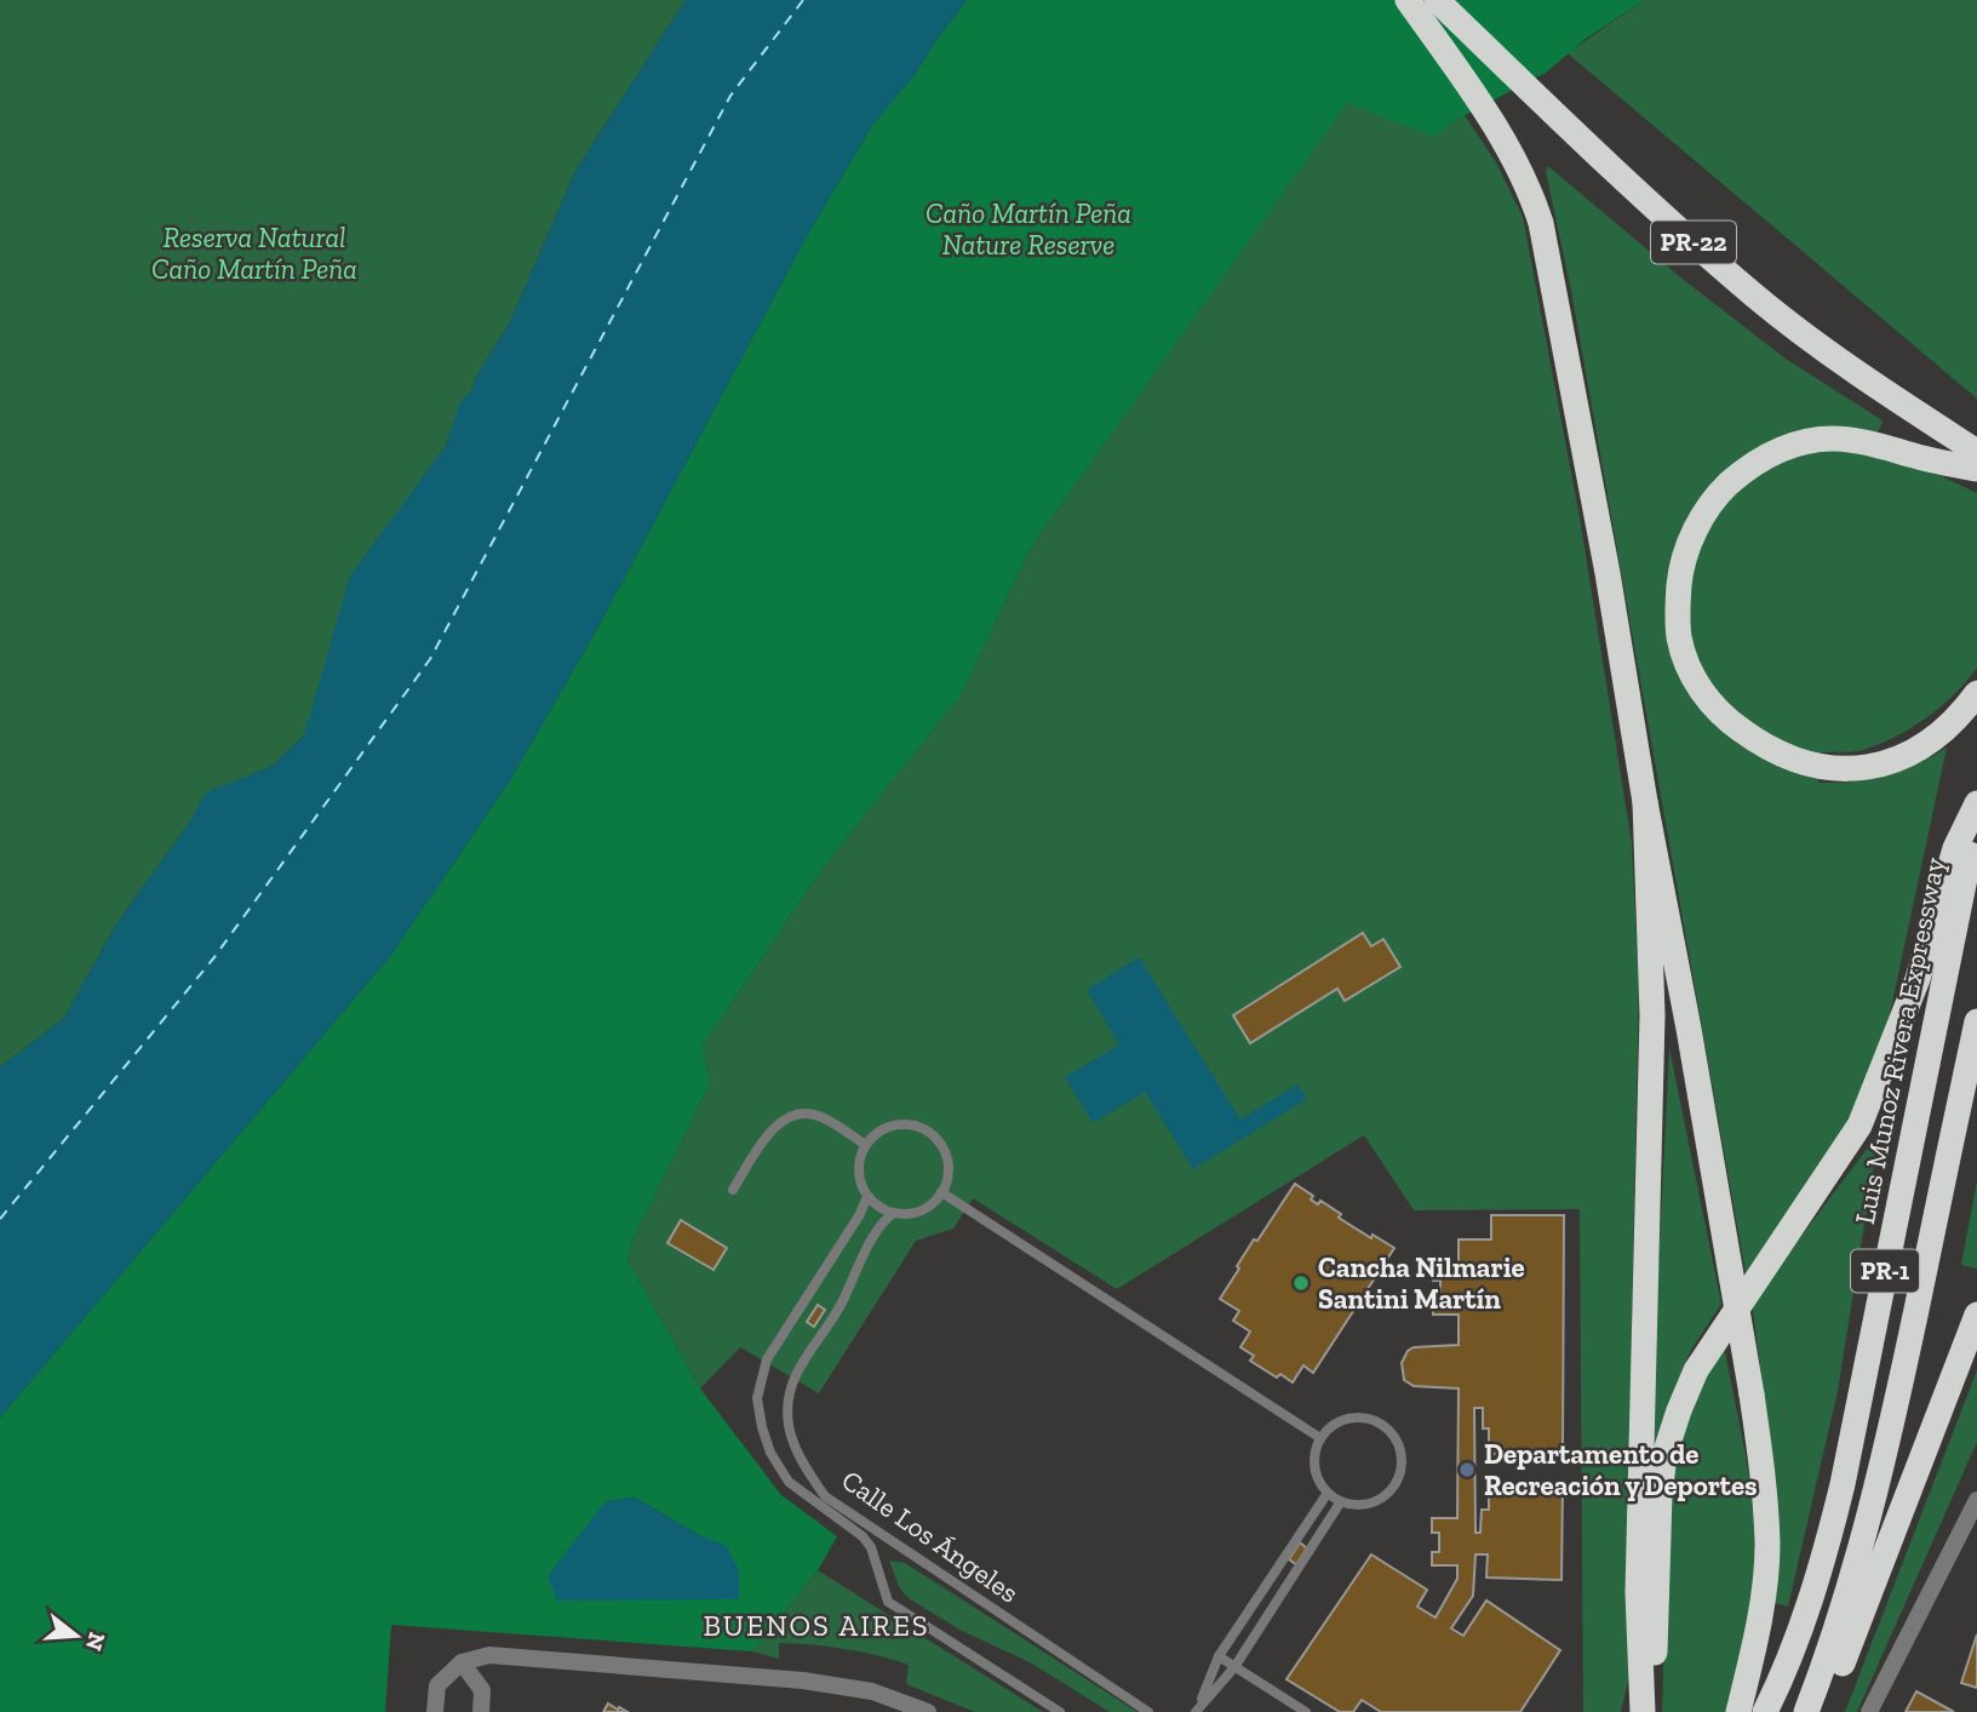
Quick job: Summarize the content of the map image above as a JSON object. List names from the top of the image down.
{
  "streets": {
    "highway": ["PR-22", "Luis Munoz Rivera Expressway", "PR-1"],
    "lane": ["Calle Los Ángeles"]
  },
  "districts": ["BUENOS AIRES"],
  "parks": ["Caño Martín Peña Nature Reserve", "Reserva Natural Caño Martín Peña"],
  "places": ["Cancha Nilmarie Santini Martín", "Departamento de Recreación y Deportes"],
  "north": "right"
}
